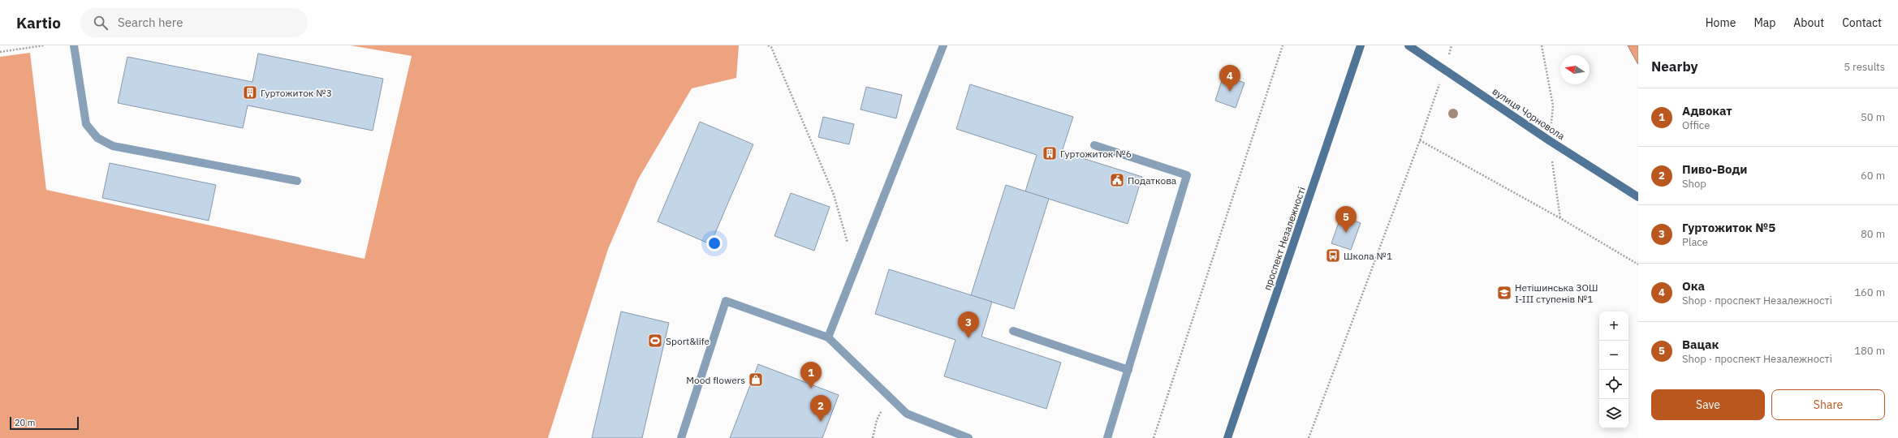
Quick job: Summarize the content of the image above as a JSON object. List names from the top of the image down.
{
  "streets": {
    "main road": ["вулиця Чорновола", "проспект Незалежності"]
  },
  "places": {
    "building": ["Гуртожиток №3", "Гуртожиток №6"],
    "public building": ["Податкова"],
    "bus stop": ["Школа №1"],
    "school or university": ["Нетішинська ЗОШ І-ІІІ ступенів №1"],
    "sports": ["Sport&life"],
    "shop": ["Mood flowers"]
  },
  "scale_bar": "20 m",
  "north": "left",
  "page": {
    "header": "Kartio",
    "search": "Search here",
    "nav": [
      "Home",
      "Map",
      "About",
      "Contact"
    ],
    "heading": ["Nearby", "5 results"],
    "pins": [
      "4",
      "5",
      "3",
      "1",
      "2"
    ],
    "list": [
      {
        "mark": "1",
        "name": "Адвокат",
        "note": "Office",
        "value": "50 m"
      },
      {
        "mark": "2",
        "name": "Пиво-Води",
        "note": "Shop",
        "value": "60 m"
      },
      {
        "mark": "3",
        "name": "Гуртожиток №5",
        "note": "Place",
        "value": "80 m"
      },
      {
        "mark": "4",
        "name": "Ока",
        "note": "Shop · проспект Незалежності",
        "value": "160 m"
      },
      {
        "mark": "5",
        "name": "Вацак",
        "note": "Shop · проспект Незалежності",
        "value": "180 m"
      }
    ],
    "map_buttons": ["+", "−"],
    "buttons": ["Save", "Share"],
    "scale": "20 m"
  }
}
